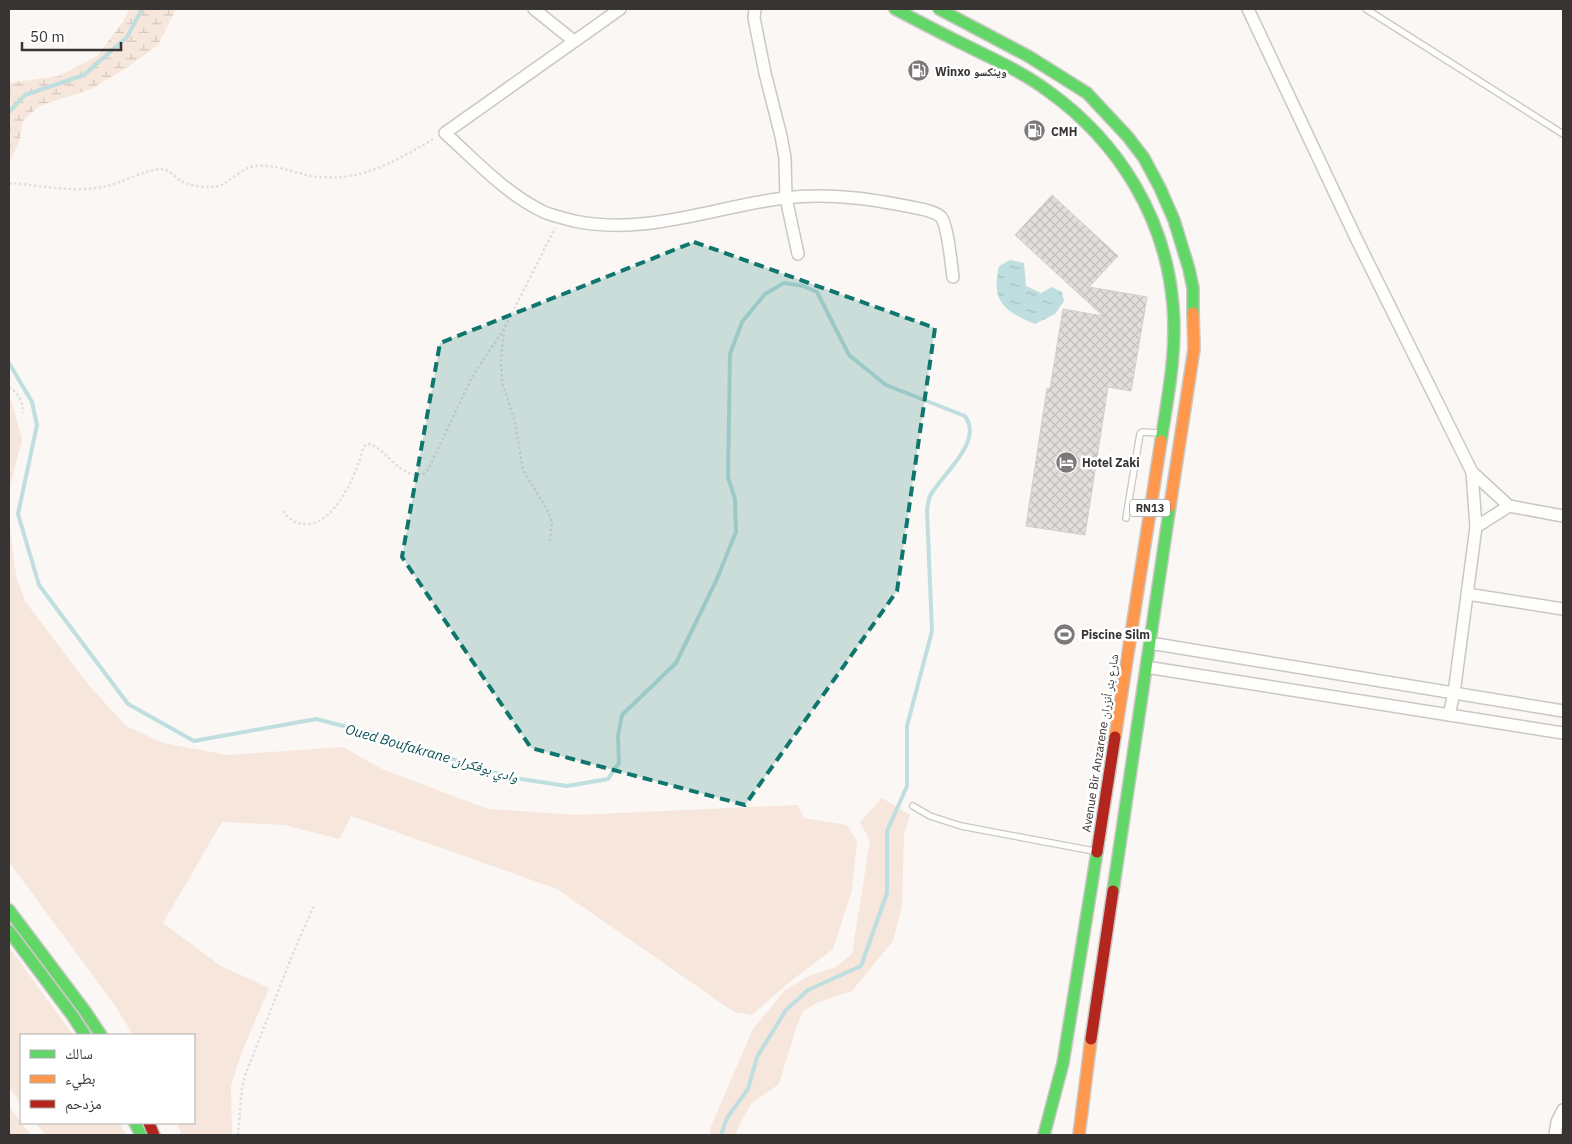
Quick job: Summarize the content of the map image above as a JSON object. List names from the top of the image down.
{
  "streets": {
    "main road": ["RN13", "Avenue Bir Anzarene شارع بئر أنزران"]
  },
  "water": ["Oued Boufakrane وادي بوفكران"],
  "places": {
    "fuel station": ["Winxo وينكسو", "CMH"],
    "hotel": ["Hotel Zaki"],
    "sports": ["Piscine Silm"]
  },
  "legend": ["سالك", "بطيء", "مزدحم"],
  "scale_bar": "50 m"
}
